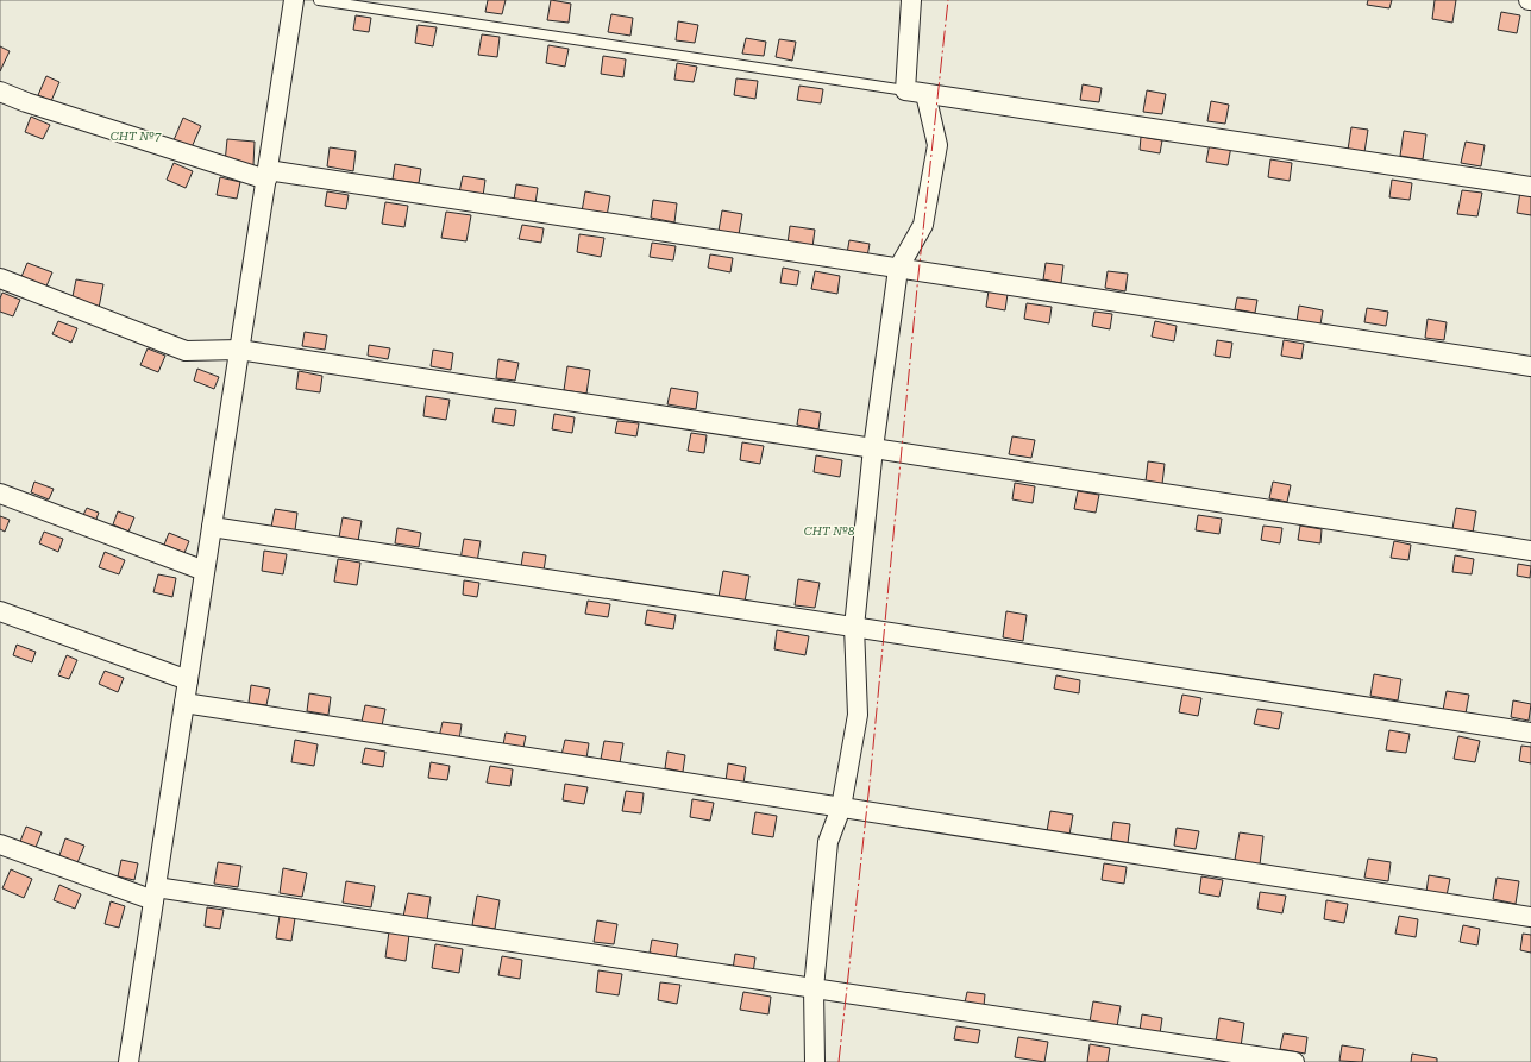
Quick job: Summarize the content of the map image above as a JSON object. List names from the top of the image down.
{
  "parks": ["СНТ №7", "СНТ №8"]
}
